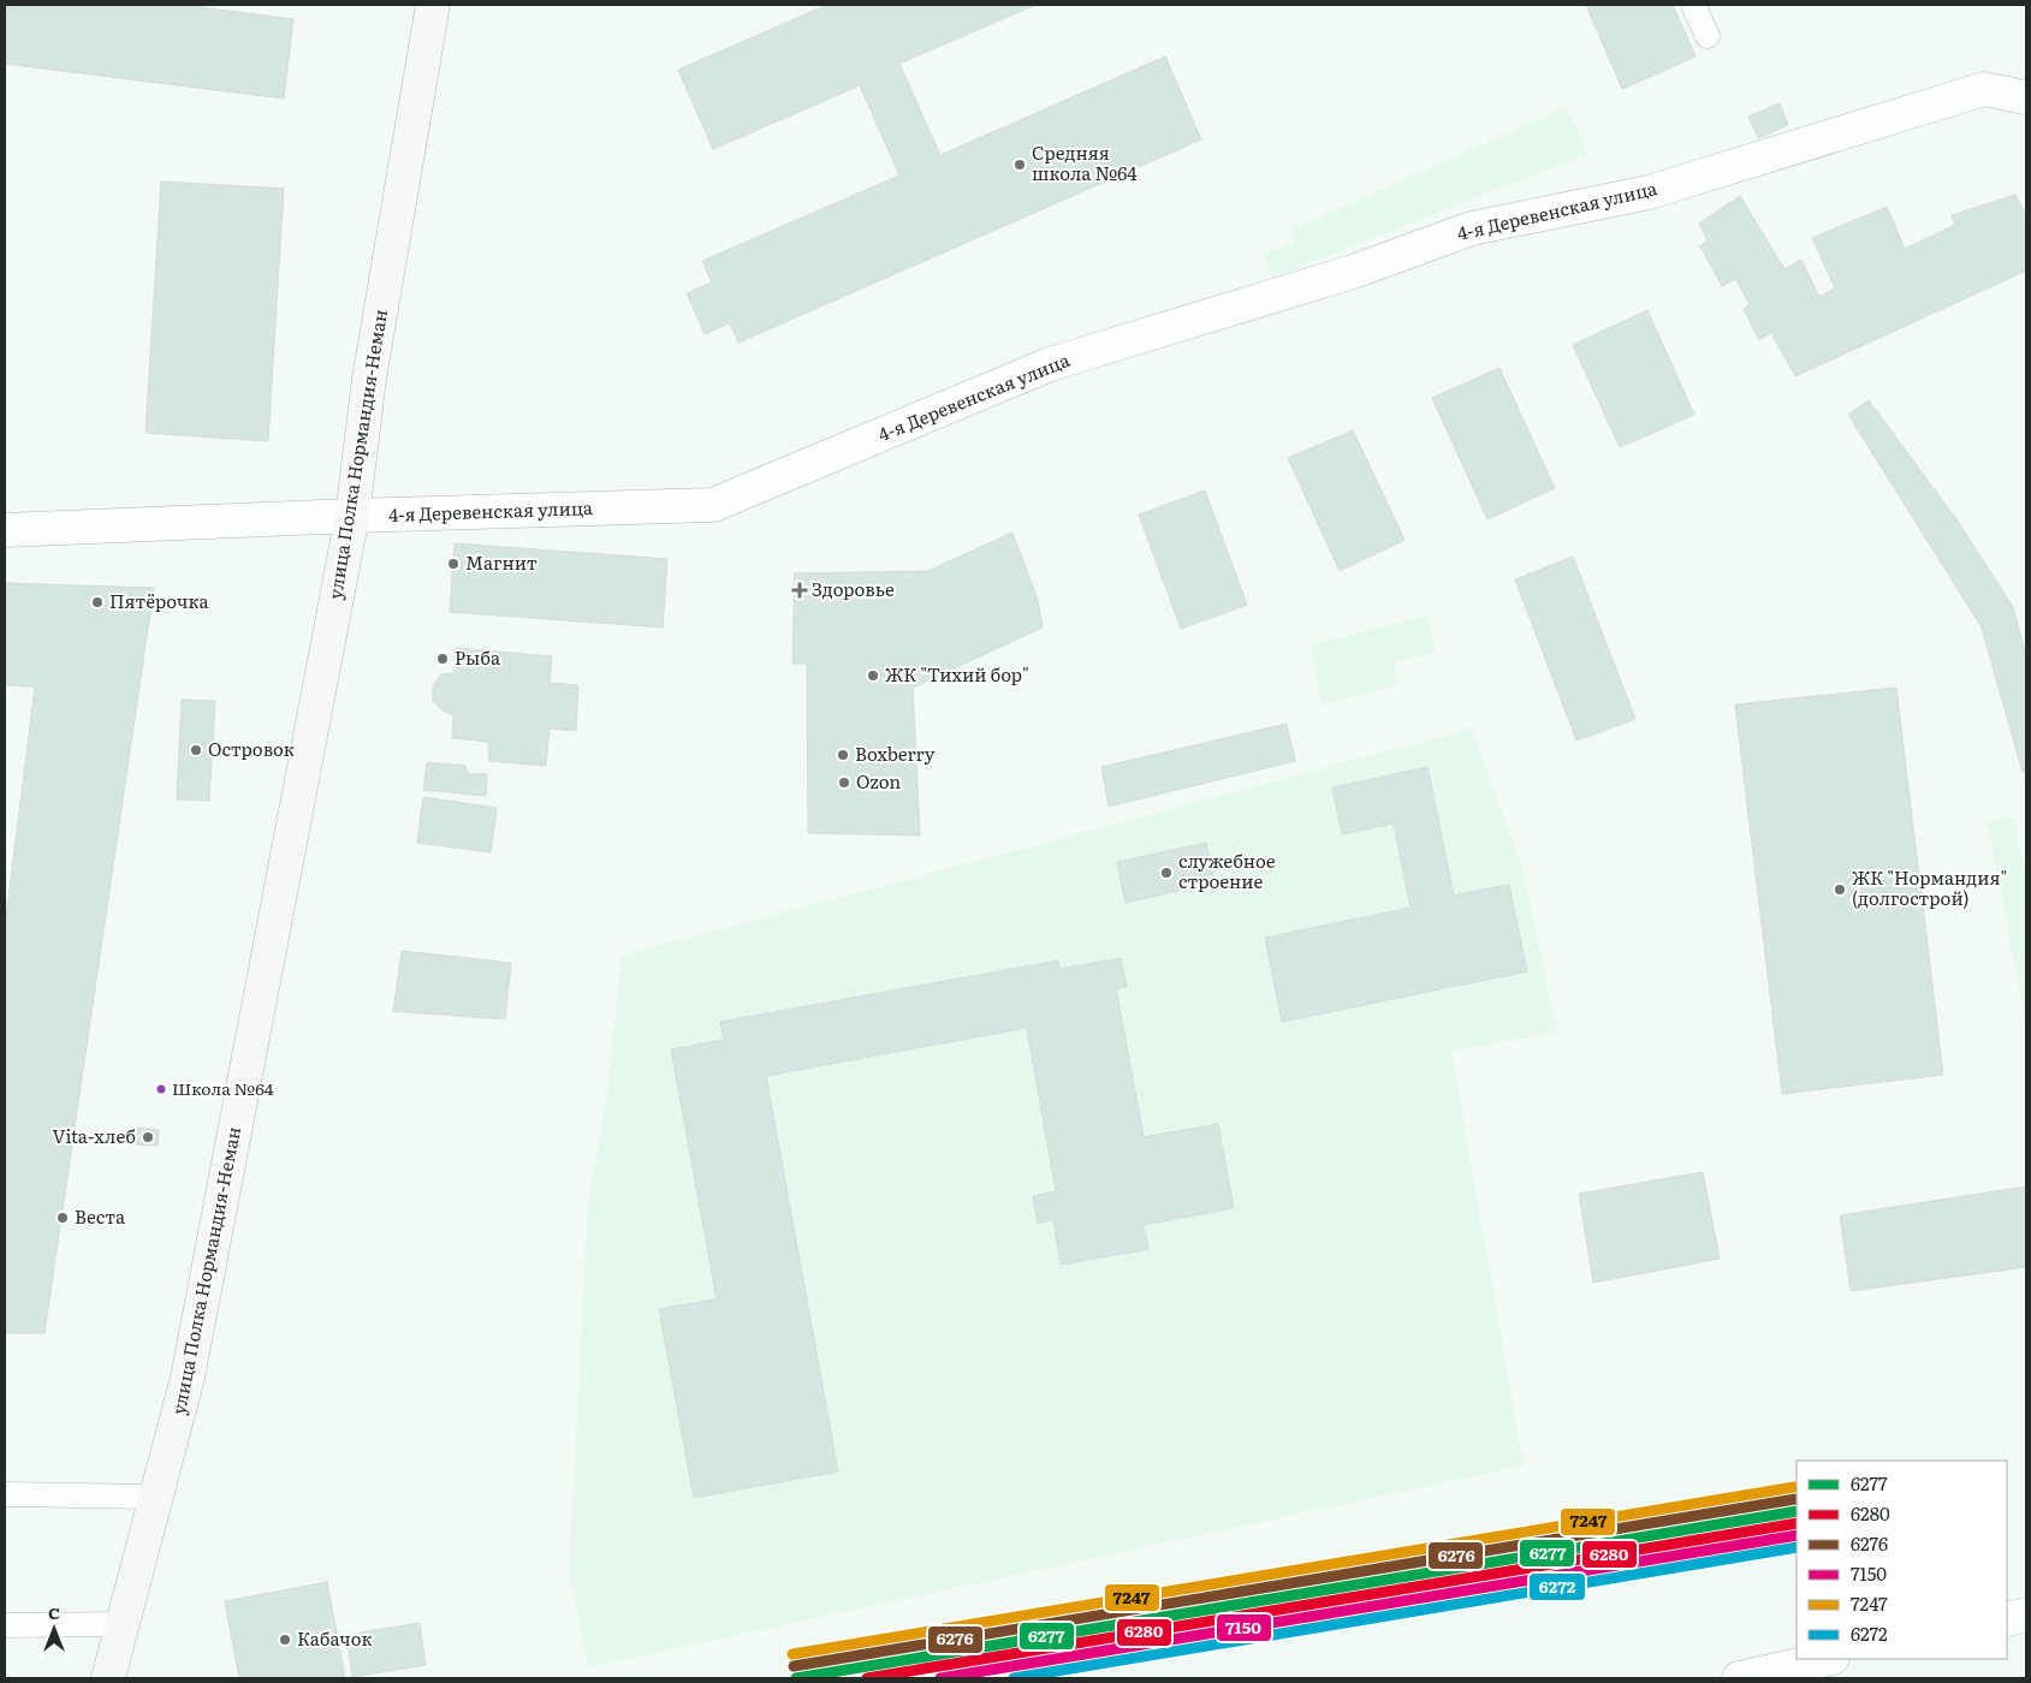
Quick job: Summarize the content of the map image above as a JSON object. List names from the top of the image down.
{
  "streets": {
    "street": ["4-я Деревенская улица", "улица Полка Нормандия-Неман"]
  },
  "crossings": [
    ["4-я Деревенская улица", "улица Полка Нормандия-Неман"]
  ],
  "places": {
    "other": [
      "Средняя школа №64",
      "Магнит",
      "Пятёрочка",
      "Рыба",
      "ЖК \"Тихий бор\"",
      "Островок",
      "Boxberry",
      "Ozon",
      "служебное строение",
      "ЖК \"Нормандия\" (долгострой)",
      "Школа №64",
      "Vita-хлеб",
      "Веста",
      "Кабачок"
    ],
    "health": ["Здоровье"]
  },
  "lines": [
    "transit line 7247",
    "transit line 6276",
    "transit line 6277",
    "transit line 6280",
    "transit line 7150",
    "transit line 6272"
  ],
  "legend": [
    "6277",
    "6280",
    "6276",
    "7150",
    "7247",
    "6272"
  ],
  "north": "top"
}
